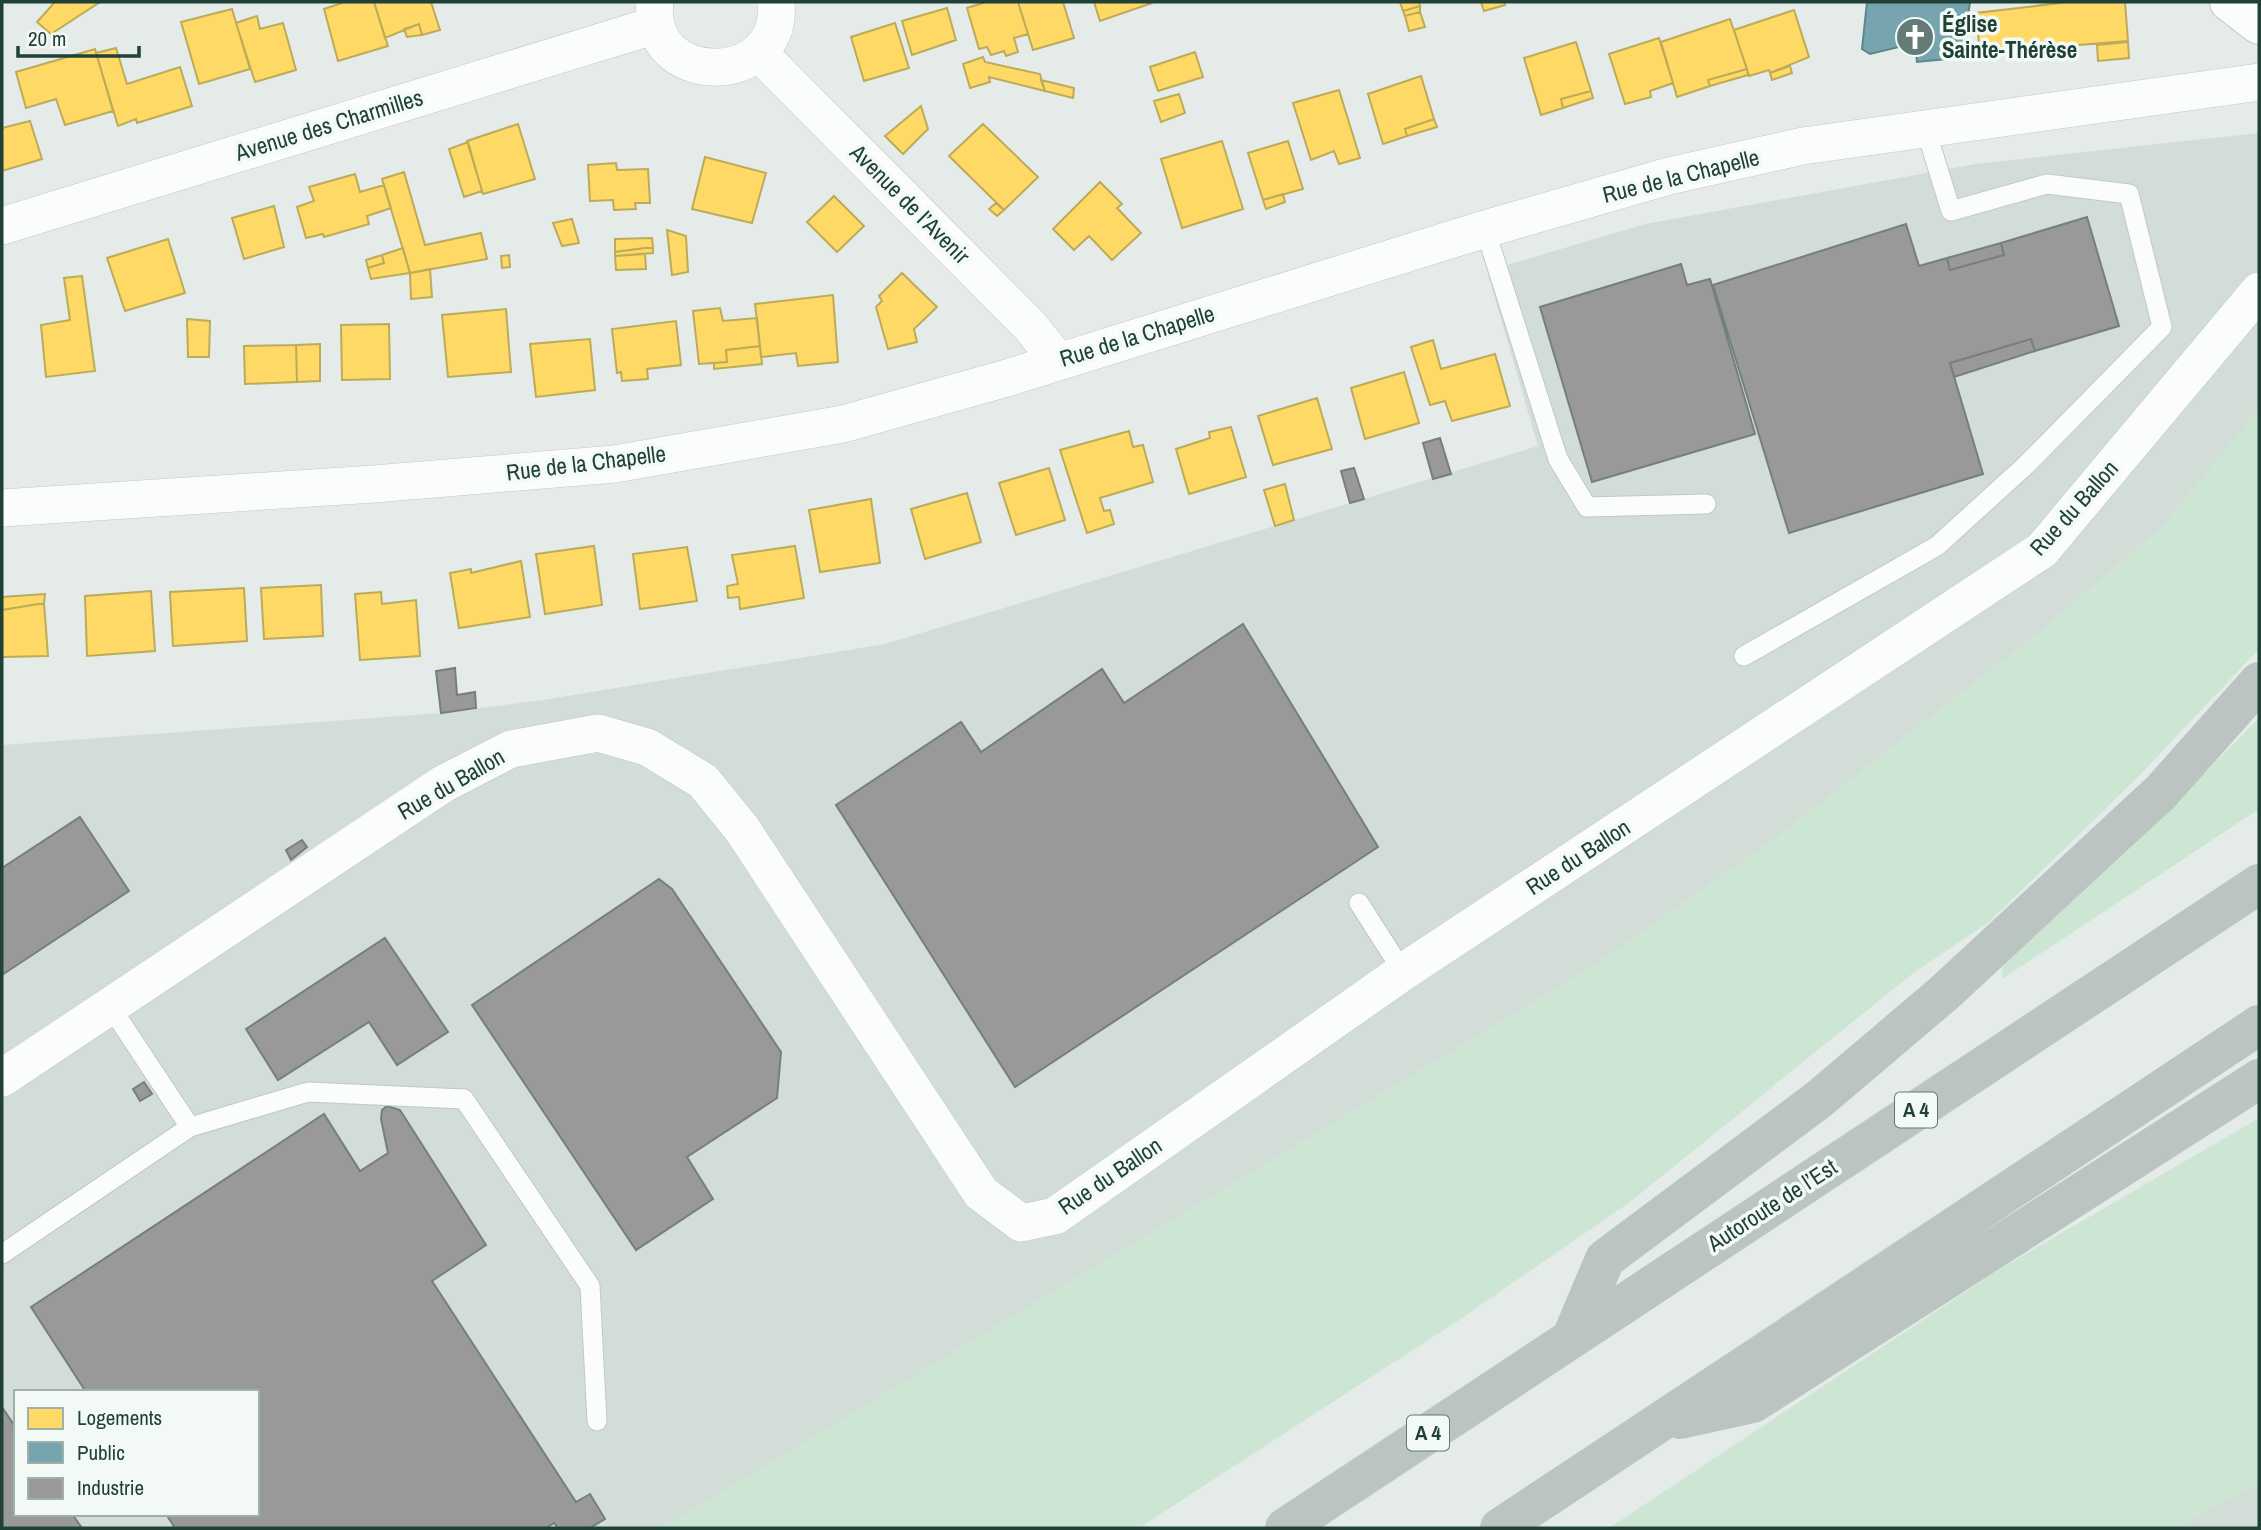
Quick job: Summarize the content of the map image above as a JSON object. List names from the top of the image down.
{
  "streets": {
    "highway": ["A 4", "Autoroute de l’Est"],
    "street": [
      "Avenue des Charmilles",
      "Rue de la Chapelle",
      "Avenue de l’Avenir",
      "Rue du Ballon"
    ]
  },
  "crossings": [
    ["Rue de la Chapelle", "Avenue de l’Avenir"]
  ],
  "places": {
    "church": ["Église Sainte-Thérèse"]
  },
  "legend": ["Logements", "Public", "Industrie"],
  "scale_bar": "20 m"
}
